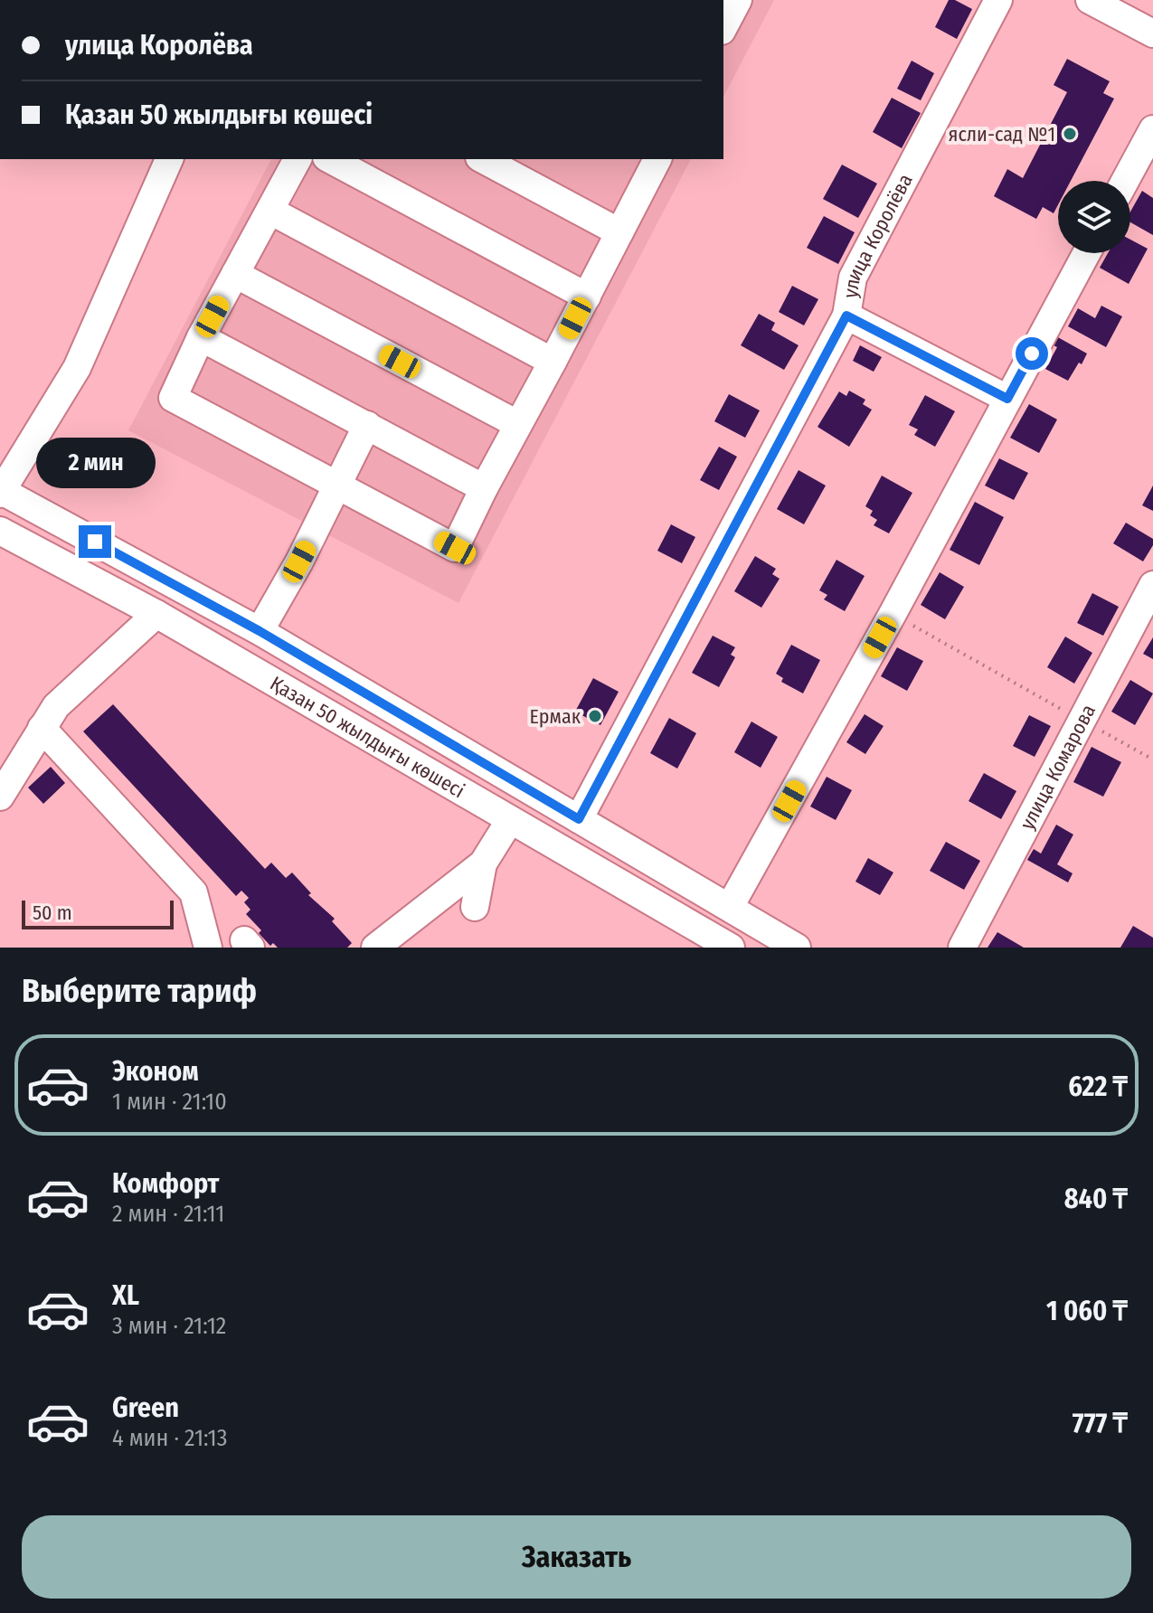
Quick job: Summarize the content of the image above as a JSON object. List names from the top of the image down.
{
  "streets": {
    "street": ["улица Королёва", "Қазан 50 жылдығы көшесі", "улица Комарова"]
  },
  "crossings": [
    ["улица Королёва", "Қазан 50 жылдығы көшесі"]
  ],
  "places": ["ясли-сад №1", "Ермак"],
  "scale_bar": "50 m",
  "page": {
    "banner": ["улица Королёва", "Қазан 50 жылдығы көшесі"],
    "bubble": "2 мин",
    "scale": "50 m",
    "heading": "Выберите тариф",
    "list": [
      {
        "name": "Эконом",
        "note": "1 мин · 21:10",
        "value": "622 ₸"
      },
      {
        "name": "Комфорт",
        "note": "2 мин · 21:11",
        "value": "840 ₸"
      },
      {
        "name": "XL",
        "note": "3 мин · 21:12",
        "value": "1 060 ₸"
      },
      {
        "name": "Green",
        "note": "4 мин · 21:13",
        "value": "777 ₸"
      }
    ],
    "buttons": "Заказать"
  }
}
